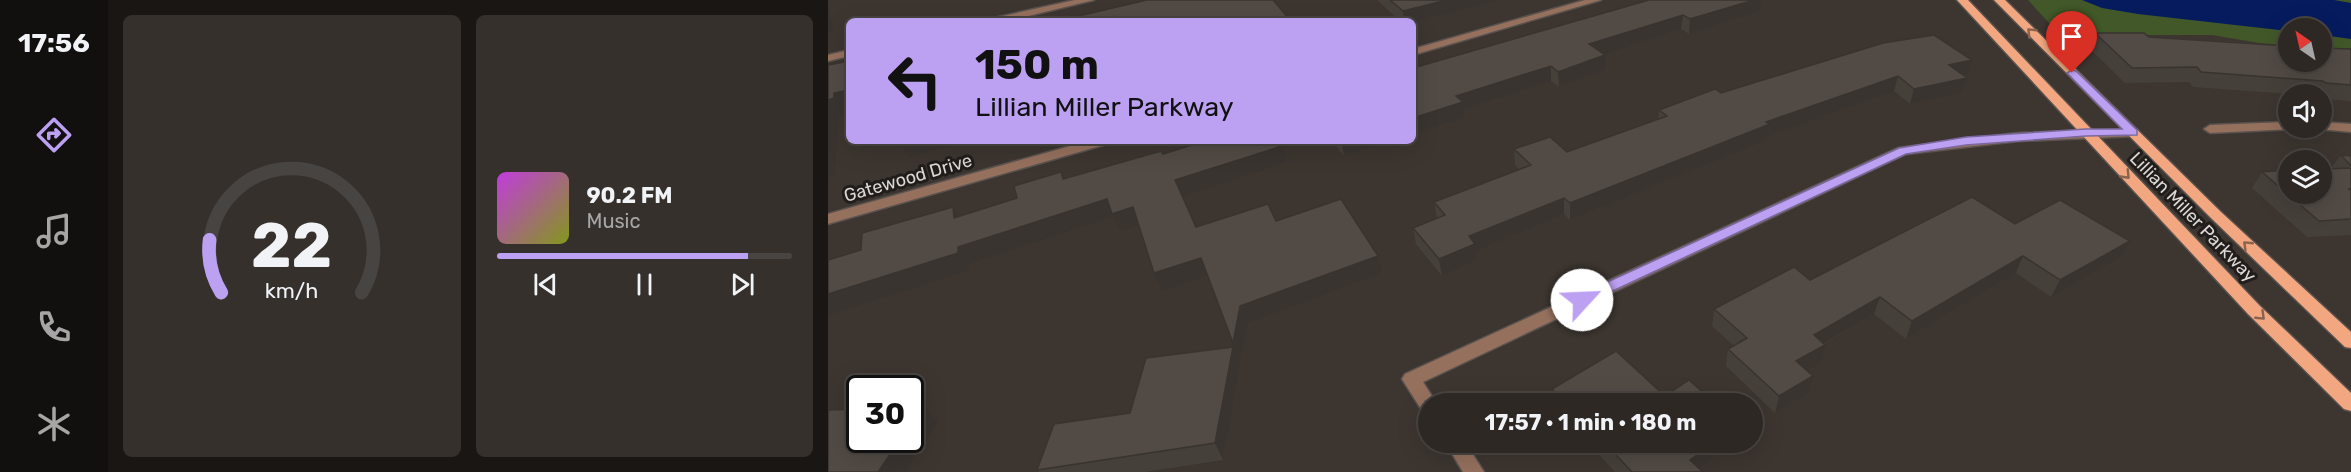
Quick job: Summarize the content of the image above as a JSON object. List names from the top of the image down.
{
  "streets": {
    "main road": ["Lillian Miller Parkway"],
    "street": ["Gatewood Drive"]
  },
  "north": "top left",
  "page": {
    "tabs": "17:56",
    "turn": ["150 m", "Lillian Miller Parkway"],
    "song": ["90.2 FM", "Music"],
    "limit": "30",
    "trip": "17:57 · 1 min · 180 m",
    "gauge": ["22", "km/h"]
  }
}
